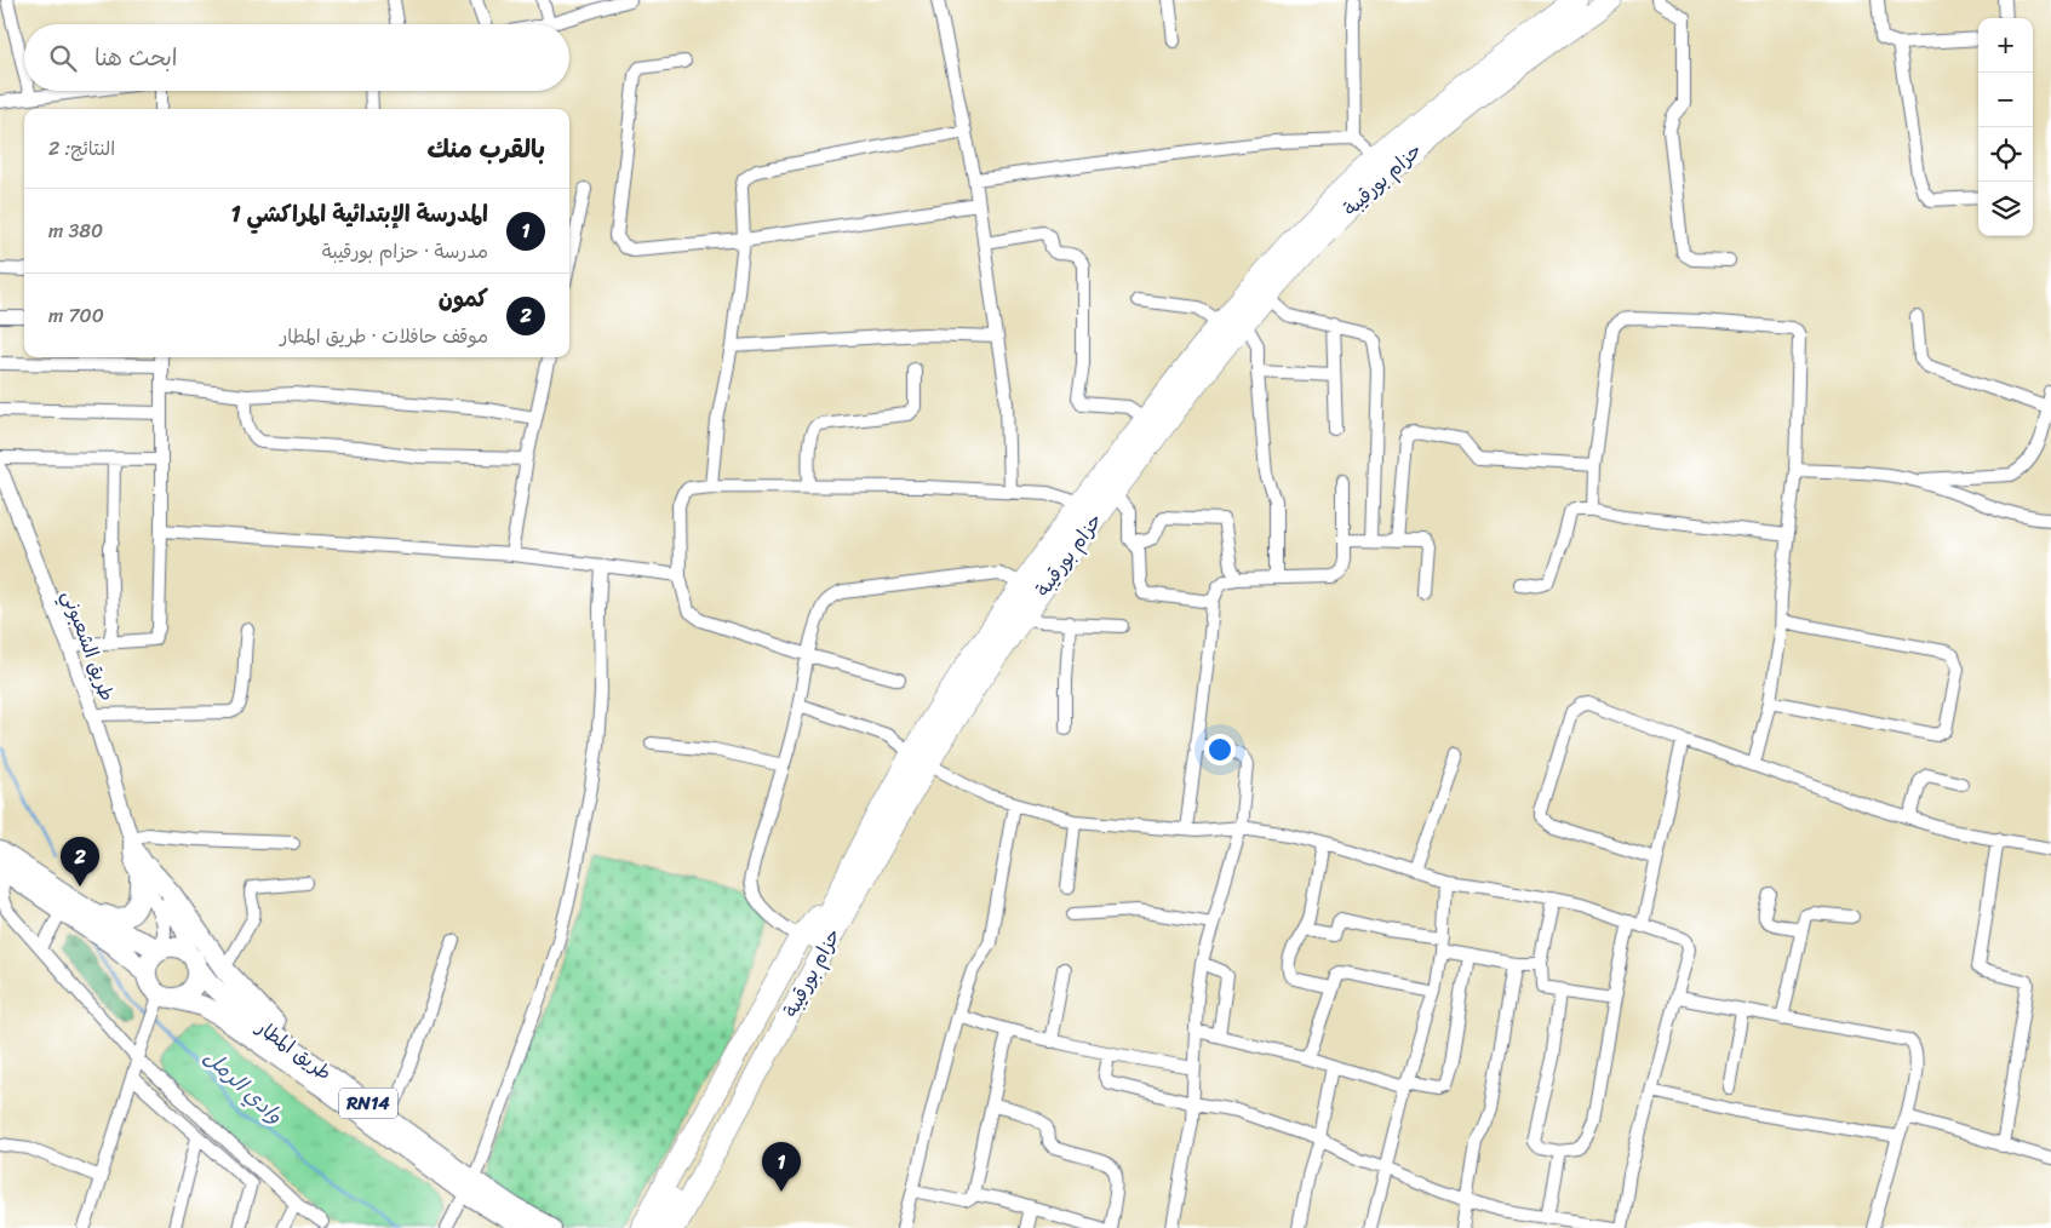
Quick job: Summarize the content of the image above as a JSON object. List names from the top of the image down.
{
  "streets": {
    "highway": ["حزام بورقيبة"],
    "main road": ["طريق المطار", "RN14"],
    "street": ["طريق الشعبوني"]
  },
  "crossings": [
    ["طريق الشعبوني", "طريق المطار"],
    ["طريق الشعبوني", "RN14"],
    ["طريق المطار", "RN14"]
  ],
  "water": ["وادي الرمل"],
  "page": {
    "map_buttons": ["+", "−"],
    "search": "ابحث هنا",
    "heading": ["بالقرب منك", "النتائج: 2"],
    "list": [
      {
        "mark": "1",
        "name": "المدرسة الإبتدائية المراكشي 1",
        "note": "مدرسة · حزام بورقيبة",
        "value": "380 m"
      },
      {
        "mark": "2",
        "name": "كمون",
        "note": "موقف حافلات · طريق المطار",
        "value": "700 m"
      }
    ],
    "pins": ["2", "1"]
  }
}
